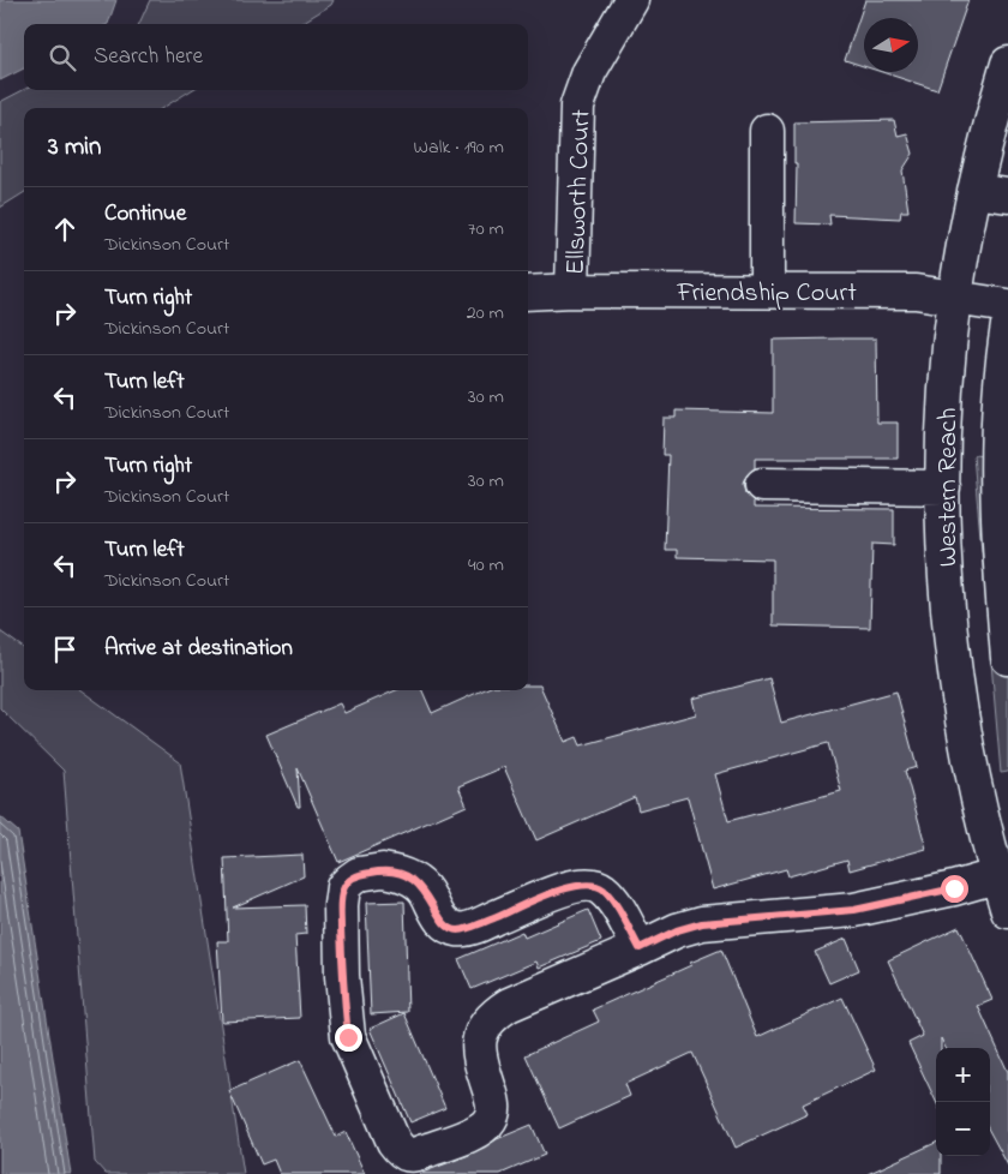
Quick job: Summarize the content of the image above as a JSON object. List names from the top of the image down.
{
  "streets": {
    "street": ["Ellsworth Court", "Friendship Court", "Western Reach"]
  },
  "crossings": [
    ["Ellsworth Court", "Friendship Court"],
    ["Friendship Court", "Western Reach"]
  ],
  "north": "right",
  "page": {
    "search": "Search here",
    "heading": ["3 min", "Walk · 190 m"],
    "list": [
      ["Continue", "Dickinson Court", "70 m"],
      ["Turn right", "Dickinson Court", "20 m"],
      ["Turn left", "Dickinson Court", "30 m"],
      ["Turn right", "Dickinson Court", "30 m"],
      ["Turn left", "Dickinson Court", "40 m"],
      "Arrive at destination"
    ],
    "map_buttons": ["+", "−"]
  }
}
